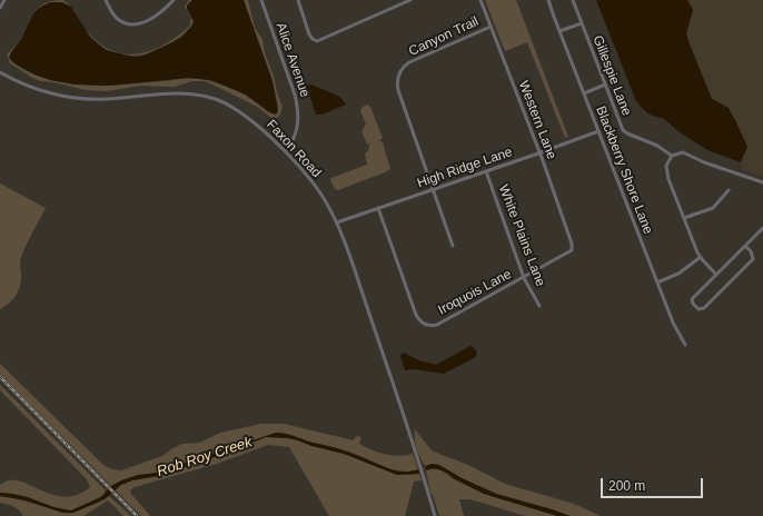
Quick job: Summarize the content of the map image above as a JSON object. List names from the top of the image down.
{
  "streets": {
    "street": [
      "Canyon Trail",
      "Alice Avenue",
      "Gillespie Lane",
      "Western Lane",
      "Faxon Road",
      "High Ridge Lane",
      "Blackberry Shore Lane",
      "White Plains Lane",
      "Iroquois Lane"
    ]
  },
  "crossings": [
    ["Canyon Trail", "Western Lane"],
    ["Canyon Trail", "High Ridge Lane"],
    ["Alice Avenue", "Faxon Road"],
    ["Western Lane", "High Ridge Lane"],
    ["Western Lane", "Iroquois Lane"],
    ["Faxon Road", "High Ridge Lane"],
    ["High Ridge Lane", "Blackberry Shore Lane"],
    ["High Ridge Lane", "White Plains Lane"],
    ["High Ridge Lane", "Iroquois Lane"],
    ["White Plains Lane", "Iroquois Lane"]
  ],
  "water": ["Rob Roy Creek"],
  "scale_bar": "200 m"
}
